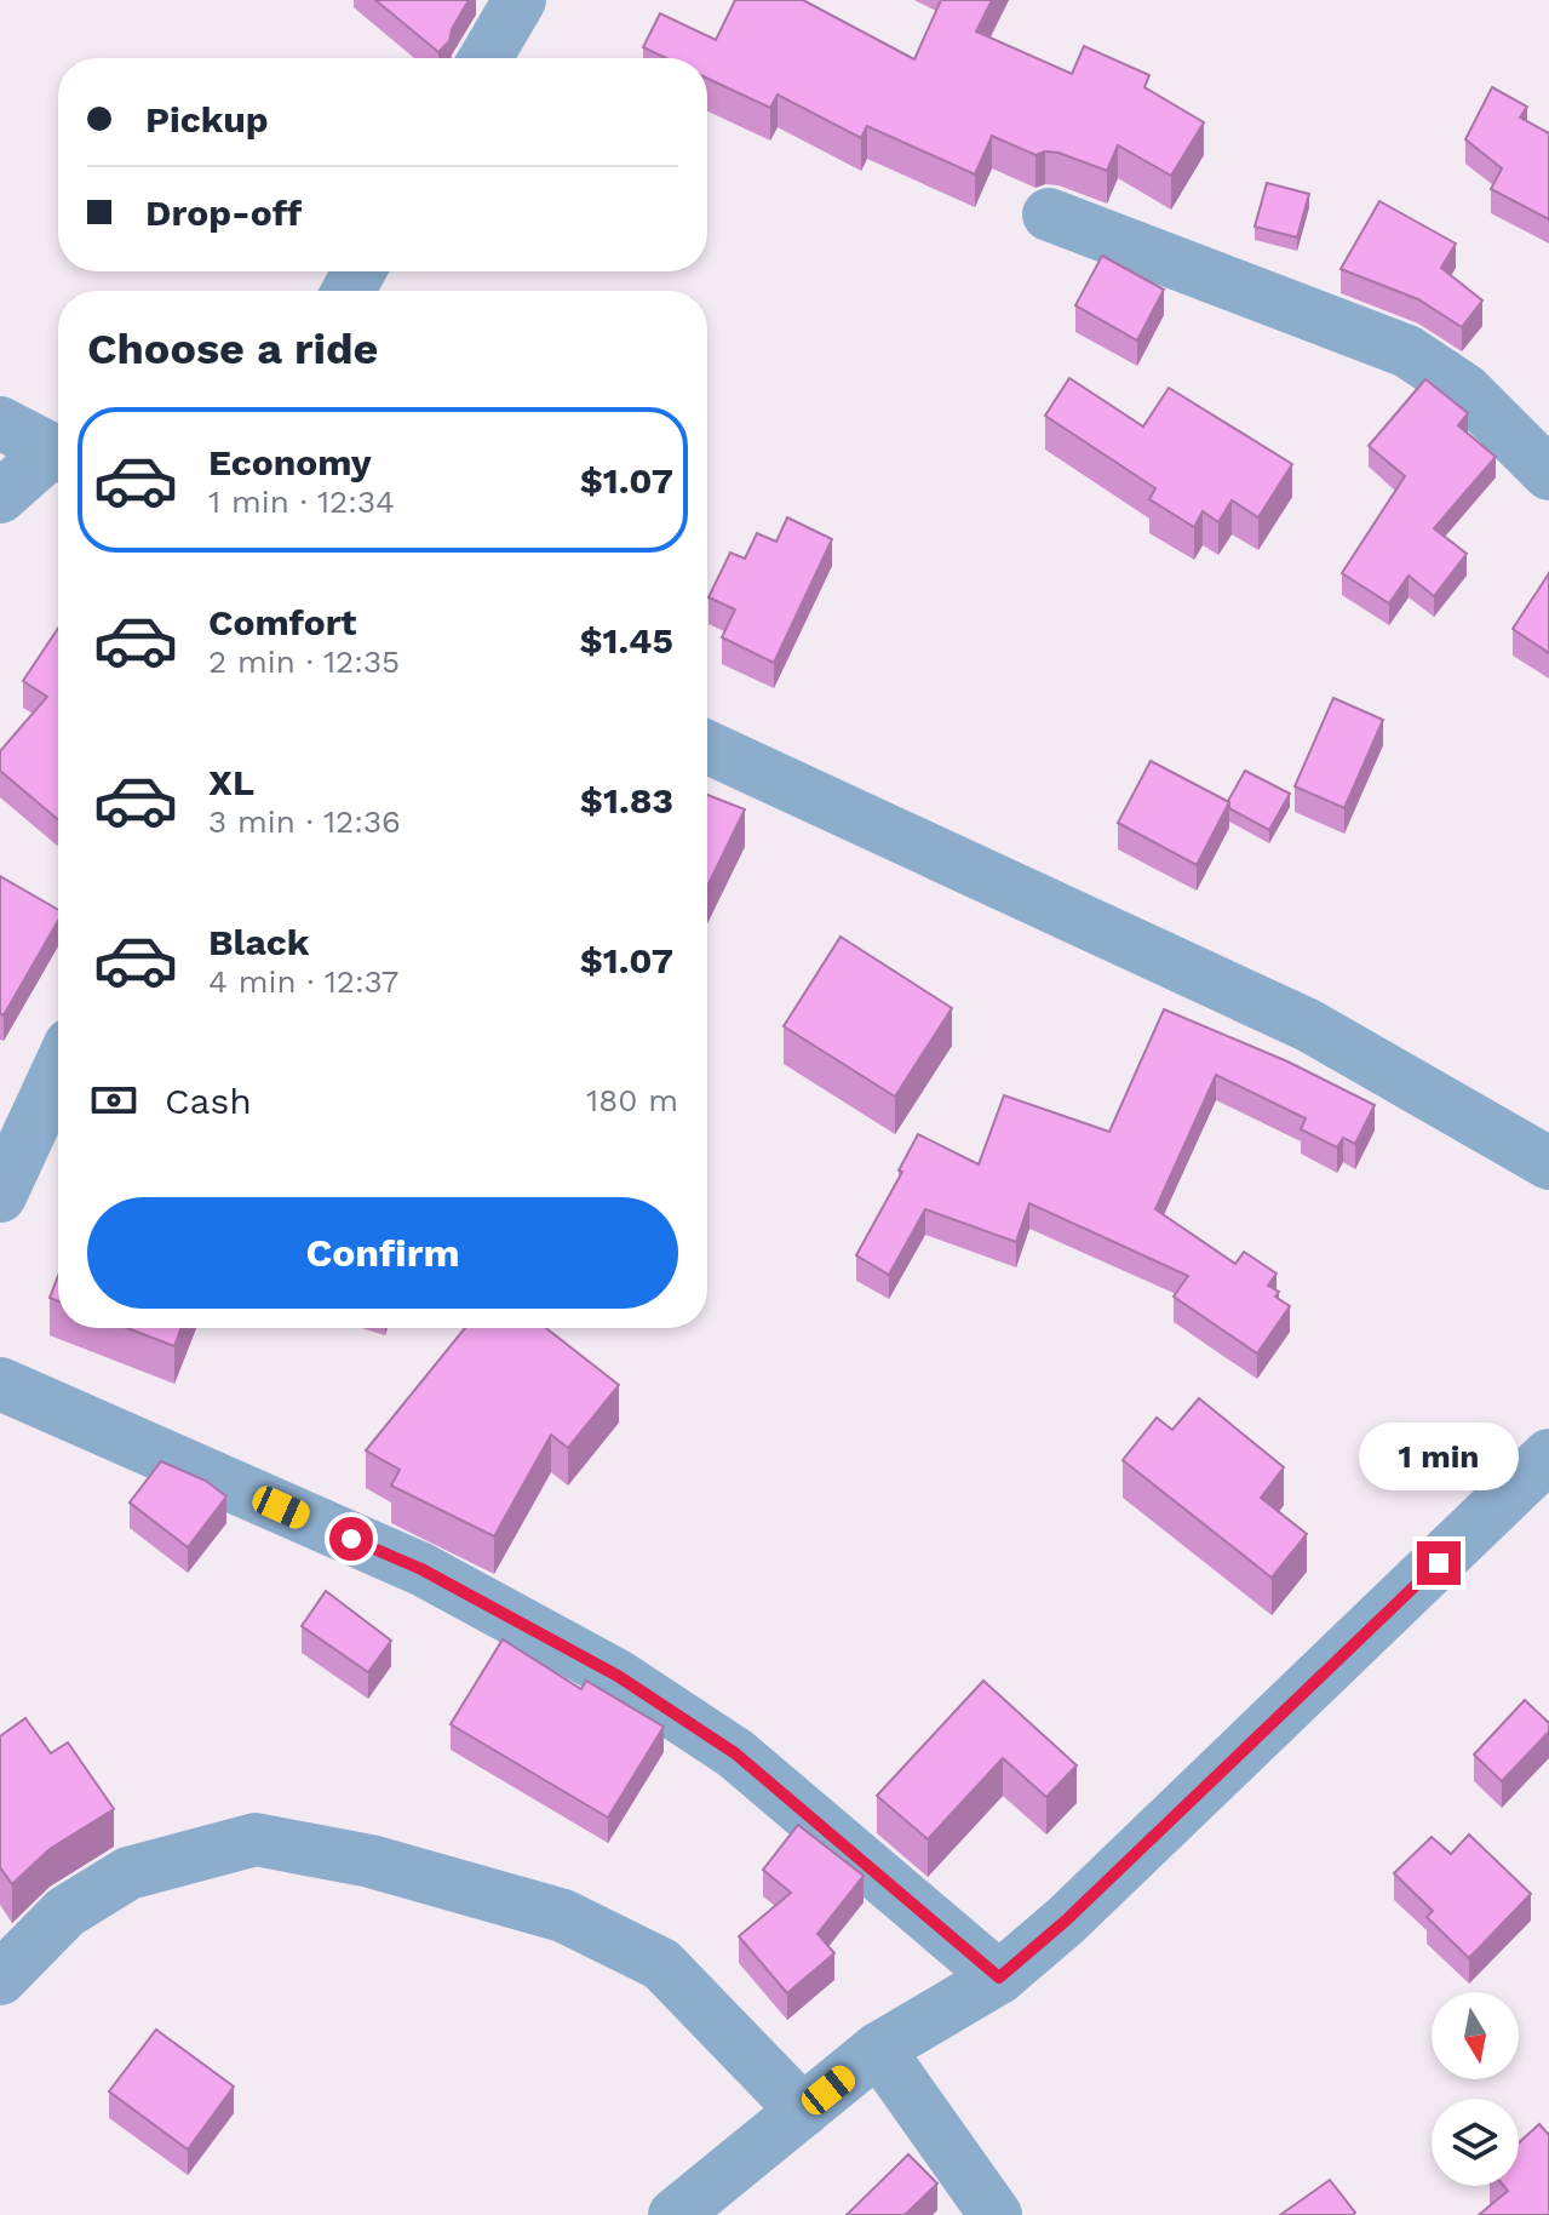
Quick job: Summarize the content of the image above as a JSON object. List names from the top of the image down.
{
  "north": "bottom",
  "page": {
    "banner": ["Pickup", "Drop-off"],
    "heading": "Choose a ride",
    "list": [
      {
        "name": "Economy",
        "note": "1 min · 12:34",
        "value": "$1.07"
      },
      {
        "name": "Comfort",
        "note": "2 min · 12:35",
        "value": "$1.45"
      },
      {
        "name": "XL",
        "note": "3 min · 12:36",
        "value": "$1.83"
      },
      {
        "name": "Black",
        "note": "4 min · 12:37",
        "value": "$1.07"
      }
    ],
    "pay": ["Cash", "180 m"],
    "buttons": "Confirm",
    "bubble": "1 min"
  }
}
